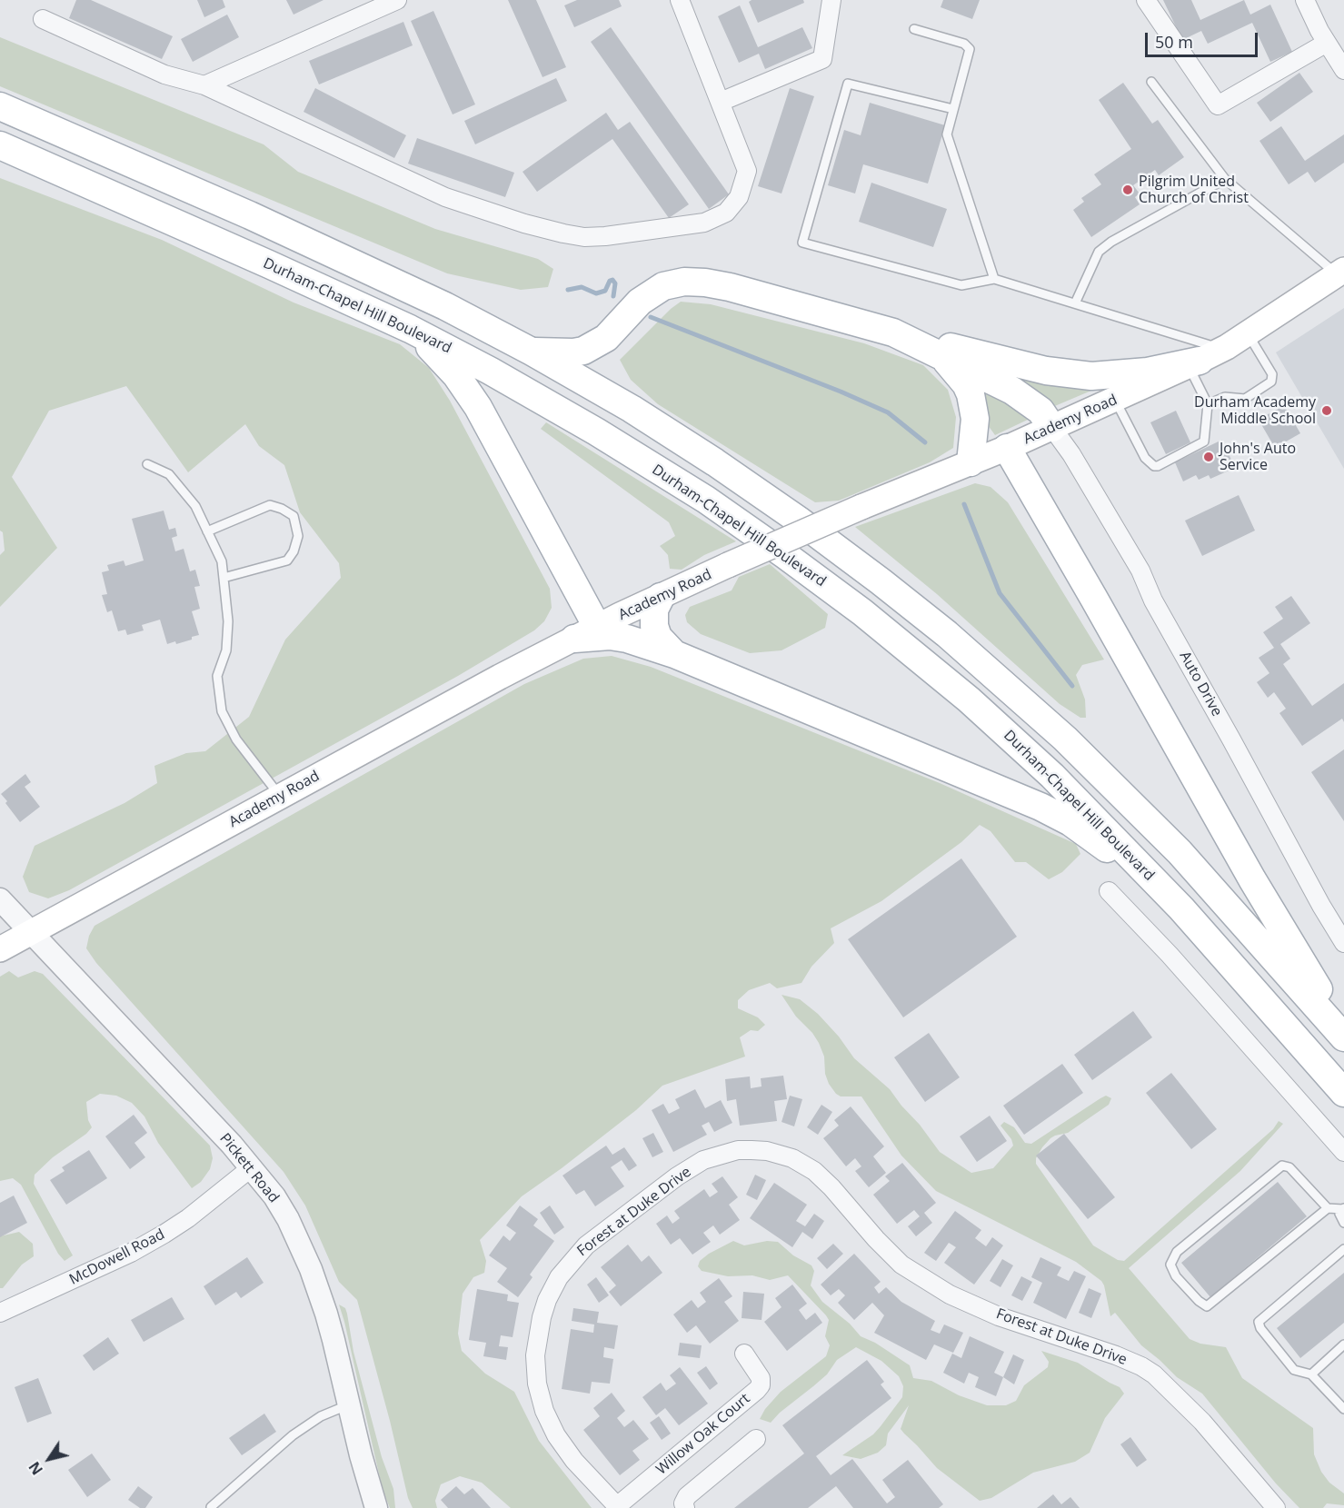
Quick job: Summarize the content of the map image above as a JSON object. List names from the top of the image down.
{
  "streets": {
    "main road": ["Durham-Chapel Hill Boulevard", "Academy Road"],
    "street": [
      "Auto Drive",
      "Pickett Road",
      "Forest at Duke Drive",
      "McDowell Road",
      "Willow Oak Court"
    ]
  },
  "crossings": [
    ["Academy Road", "Auto Drive"],
    ["Academy Road", "Pickett Road"],
    ["Pickett Road", "McDowell Road"],
    ["Forest at Duke Drive", "Willow Oak Court"]
  ],
  "places": ["Pilgrim United Church of Christ", "Durham Academy Middle School", "John's Auto Service"],
  "scale_bar": "50 m",
  "north": "bottom left"
}
